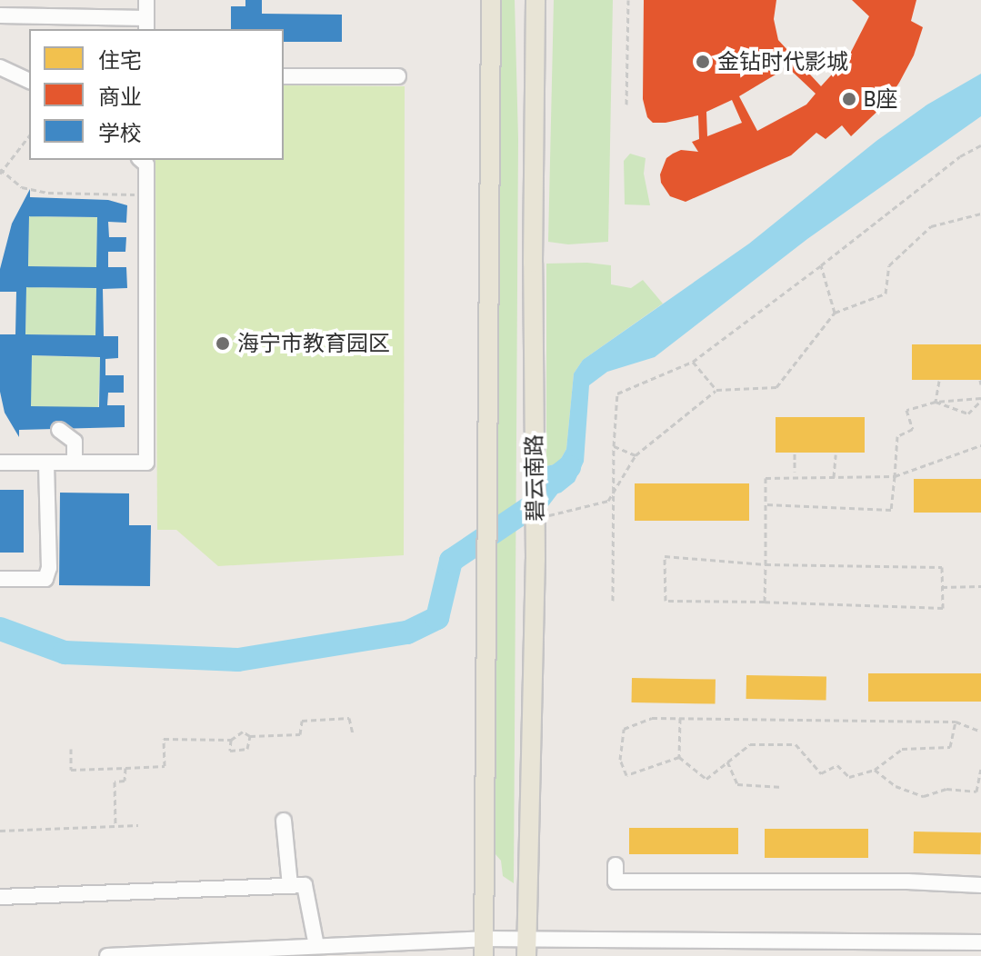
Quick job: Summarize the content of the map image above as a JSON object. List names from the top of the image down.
{
  "streets": {
    "main road": ["碧云南路"]
  },
  "places": ["金钻时代影城", "B座", "海宁市教育园区"],
  "legend": ["住宅", "商业", "学校"]
}
